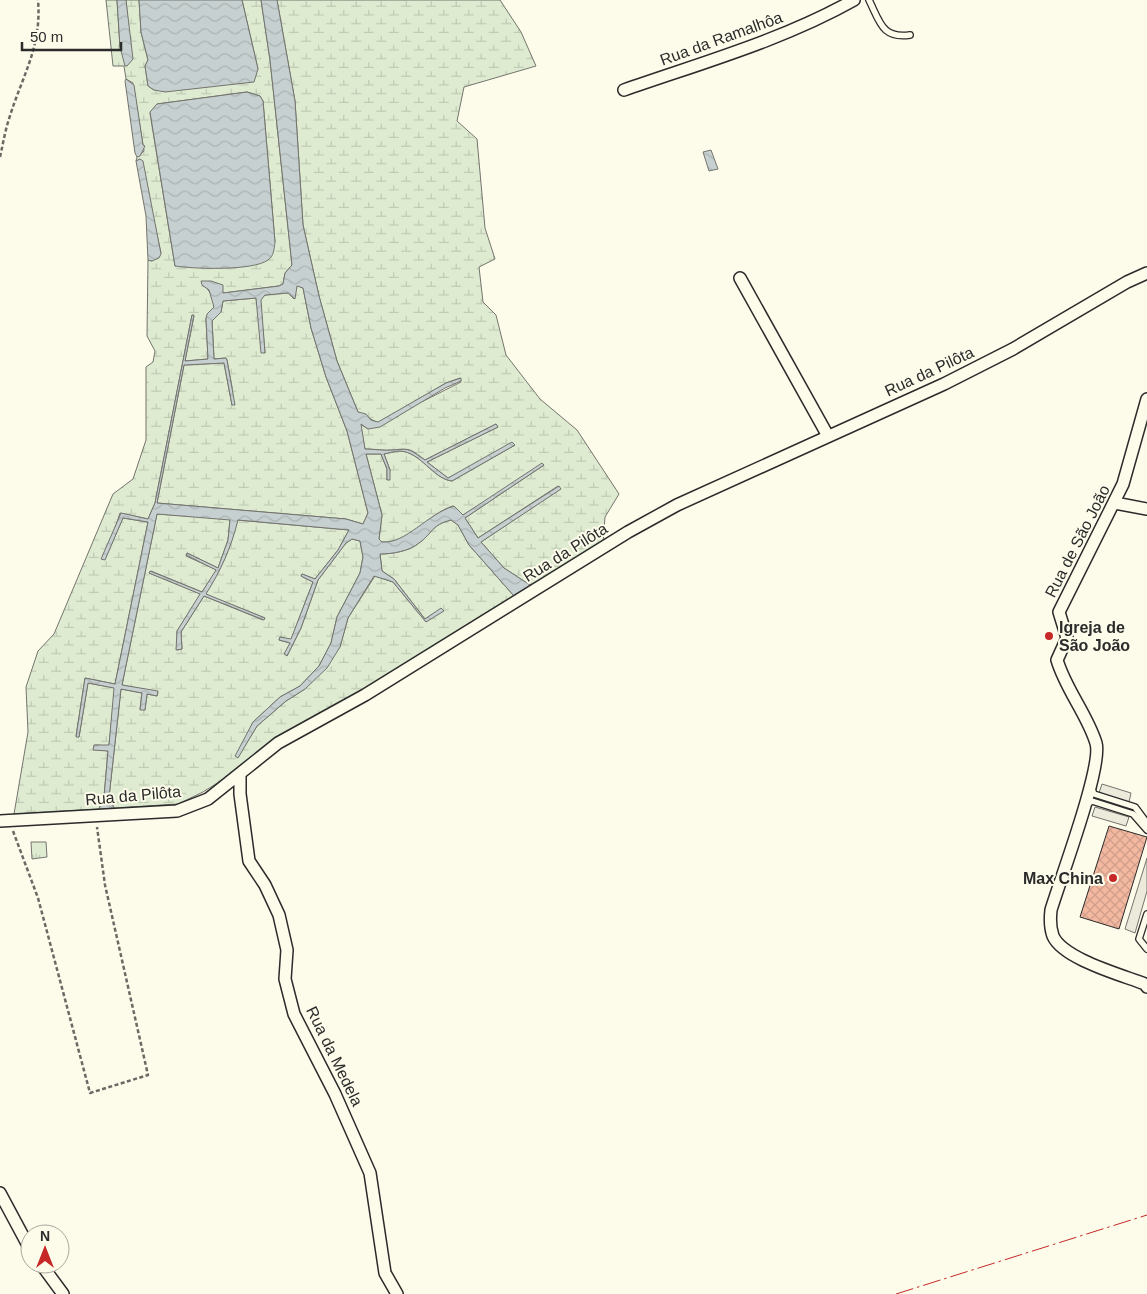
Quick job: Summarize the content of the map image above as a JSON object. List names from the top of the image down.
{
  "streets": {
    "street": [
      "Rua da Ramalhôa",
      "Rua da Pilôta",
      "Rua de São João",
      "Rua da Medela"
    ]
  },
  "crossings": [
    ["Rua da Pilôta", "Rua da Medela"]
  ],
  "places": ["Igreja de São João", "Max China"],
  "scale_bar": "50 m",
  "north": "top"
}
